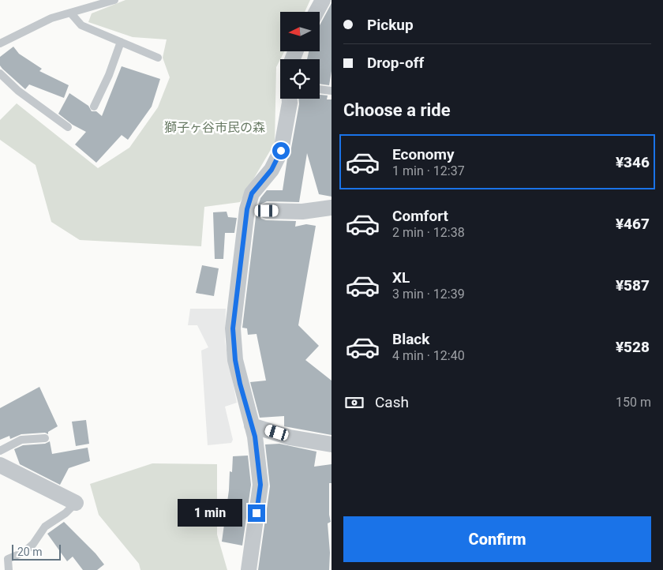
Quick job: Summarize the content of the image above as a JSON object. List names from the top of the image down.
{
  "parks": ["獅子ヶ谷市民の森"],
  "scale_bar": "20 m",
  "north": "left",
  "page": {
    "banner": ["Pickup", "Drop-off"],
    "heading": "Choose a ride",
    "list": [
      {
        "name": "Economy",
        "note": "1 min · 12:37",
        "value": "¥346"
      },
      {
        "name": "Comfort",
        "note": "2 min · 12:38",
        "value": "¥467"
      },
      {
        "name": "XL",
        "note": "3 min · 12:39",
        "value": "¥587"
      },
      {
        "name": "Black",
        "note": "4 min · 12:40",
        "value": "¥528"
      }
    ],
    "pay": ["Cash", "150 m"],
    "bubble": "1 min",
    "buttons": "Confirm",
    "scale": "20 m"
  }
}
